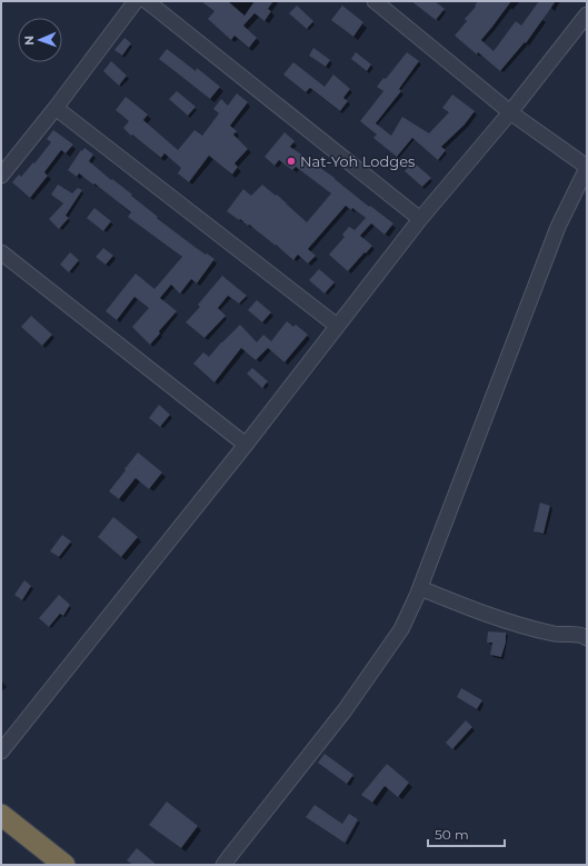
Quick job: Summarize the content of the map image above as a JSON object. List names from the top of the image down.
{
  "places": ["Nat-Yoh Lodges"],
  "scale_bar": "50 m",
  "north": "left"
}
